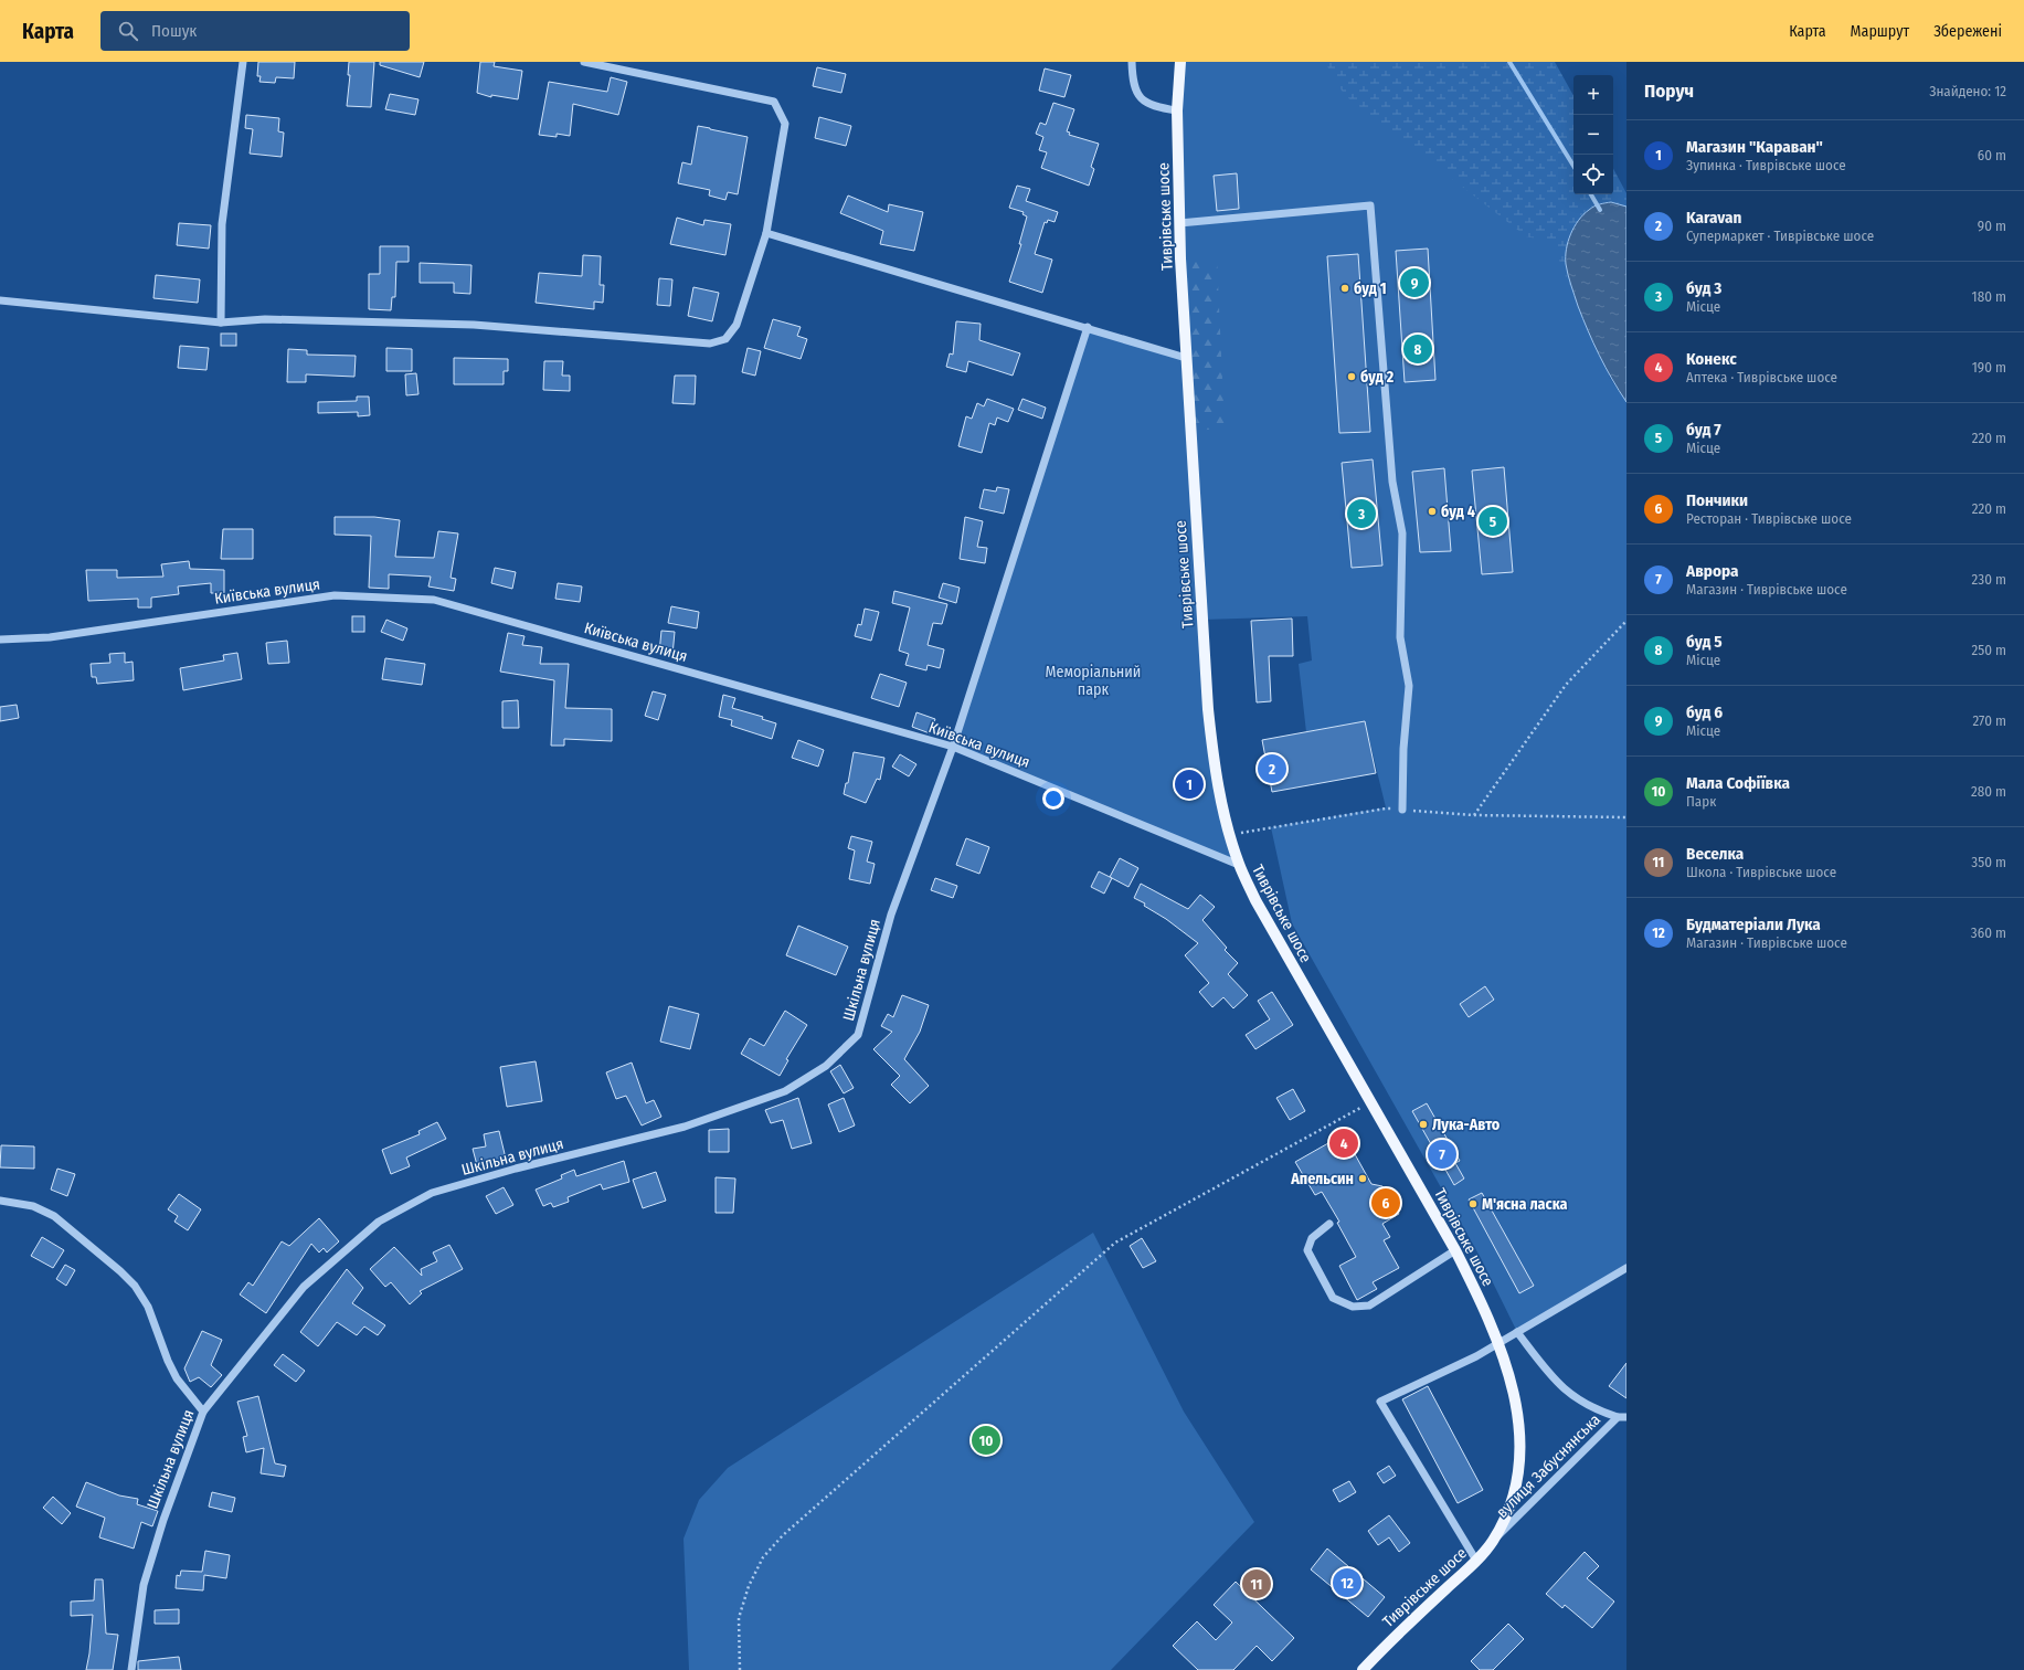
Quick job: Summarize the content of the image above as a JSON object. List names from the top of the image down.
{
  "streets": {
    "main road": ["Тиврівське шосе"],
    "street": ["Київська вулиця", "Шкільна вулиця", "вулиця Забуснянська"]
  },
  "crossings": [
    ["Тиврівське шосе", "Київська вулиця"],
    ["Тиврівське шосе", "вулиця Забуснянська"],
    ["Київська вулиця", "Шкільна вулиця"]
  ],
  "parks": ["Меморіальний парк"],
  "places": [
    "буд 1",
    "буд 2",
    "буд 4",
    "Лука-Авто",
    "Апельсин",
    "М'ясна ласка"
  ],
  "page": {
    "header": "Карта",
    "search": "Пошук",
    "nav": ["Карта", "Маршрут", "Збережені"],
    "heading": ["Поруч", "Знайдено: 12"],
    "map_buttons": ["+", "−"],
    "list": [
      {
        "mark": "1",
        "name": "Магазин \"Караван\"",
        "note": "Зупинка · Тиврівське шосе",
        "value": "60 m"
      },
      {
        "mark": "2",
        "name": "Karavan",
        "note": "Супермаркет · Тиврівське шосе",
        "value": "90 m"
      },
      {
        "mark": "3",
        "name": "буд 3",
        "note": "Місце",
        "value": "180 m"
      },
      {
        "mark": "4",
        "name": "Конекс",
        "note": "Аптека · Тиврівське шосе",
        "value": "190 m"
      },
      {
        "mark": "5",
        "name": "буд 7",
        "note": "Місце",
        "value": "220 m"
      },
      {
        "mark": "6",
        "name": "Пончики",
        "note": "Ресторан · Тиврівське шосе",
        "value": "220 m"
      },
      {
        "mark": "7",
        "name": "Аврора",
        "note": "Магазин · Тиврівське шосе",
        "value": "230 m"
      },
      {
        "mark": "8",
        "name": "буд 5",
        "note": "Місце",
        "value": "250 m"
      },
      {
        "mark": "9",
        "name": "буд 6",
        "note": "Місце",
        "value": "270 m"
      },
      {
        "mark": "10",
        "name": "Мала Софіївка",
        "note": "Парк",
        "value": "280 m"
      },
      {
        "mark": "11",
        "name": "Веселка",
        "note": "Школа · Тиврівське шосе",
        "value": "350 m"
      },
      {
        "mark": "12",
        "name": "Будматеріали Лука",
        "note": "Магазин · Тиврівське шосе",
        "value": "360 m"
      }
    ],
    "pins": [
      "9",
      "8",
      "3",
      "5",
      "2",
      "1",
      "4",
      "7",
      "6",
      "10",
      "12",
      "11"
    ]
  }
}
